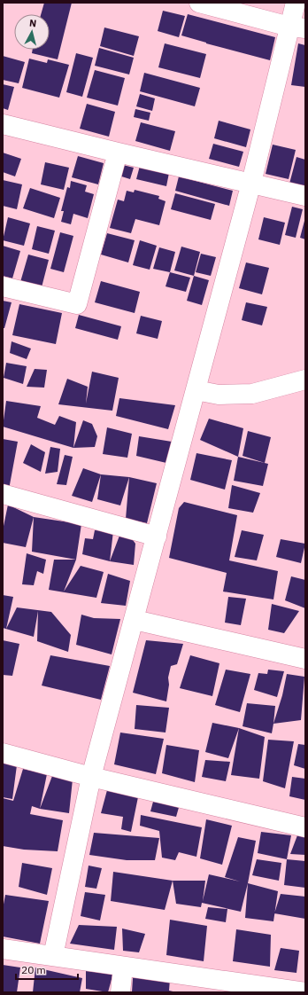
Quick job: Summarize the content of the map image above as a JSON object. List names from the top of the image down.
{
  "scale_bar": "20 m",
  "north": "top"
}
